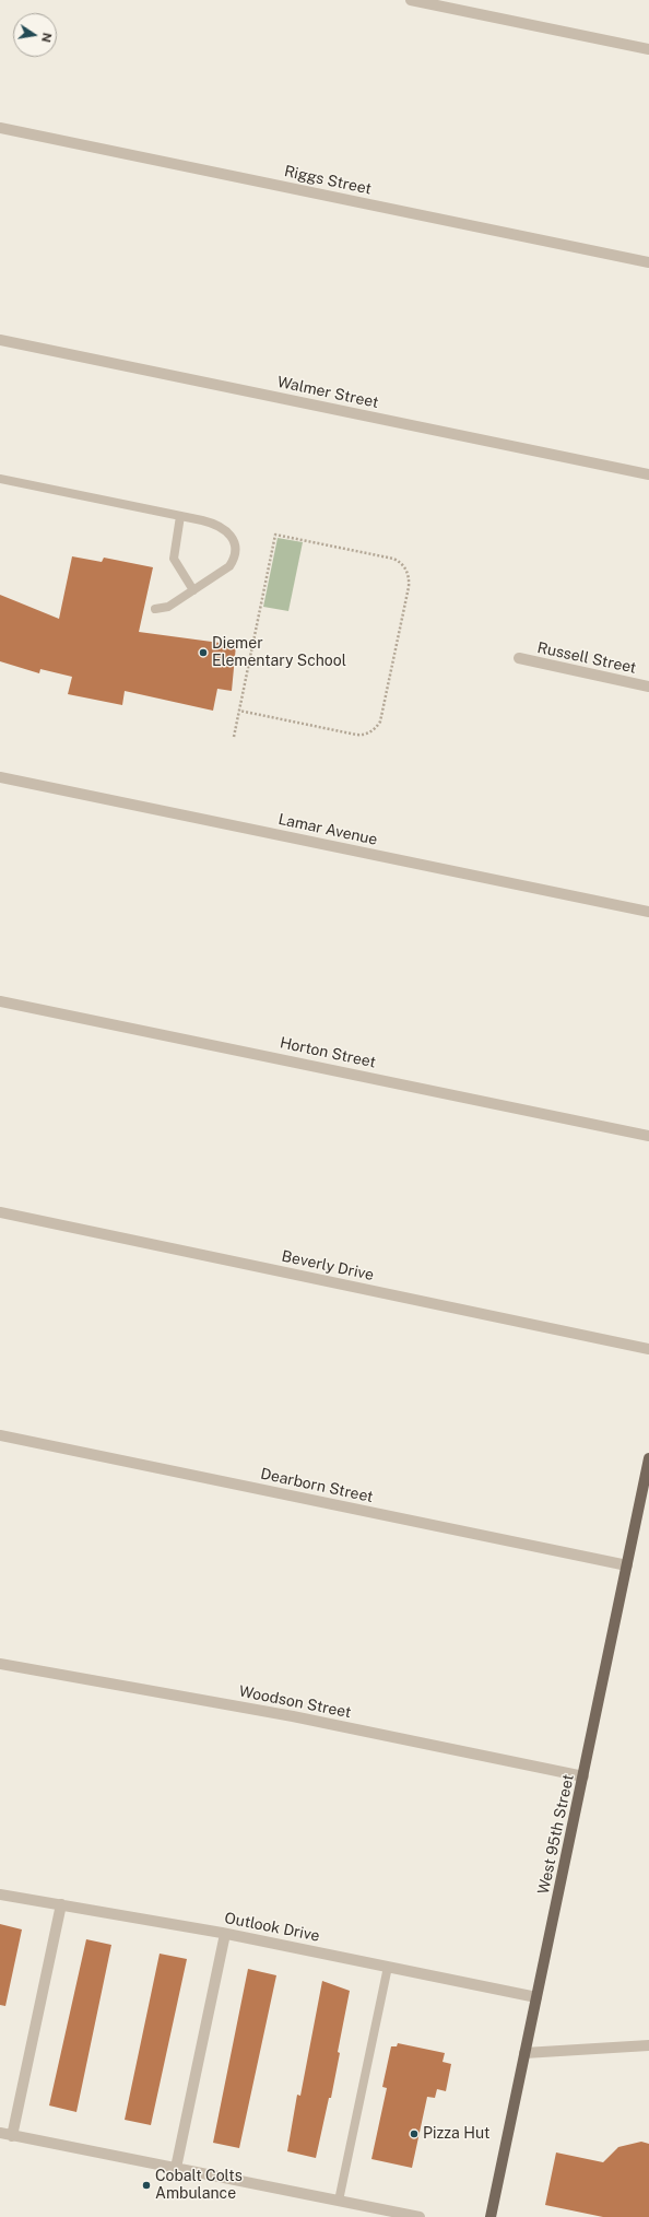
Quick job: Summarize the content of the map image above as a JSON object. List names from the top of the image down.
{
  "streets": {
    "main road": ["West 95th Street"],
    "street": [
      "Riggs Street",
      "Walmer Street",
      "Russell Street",
      "Lamar Avenue",
      "Horton Street",
      "Beverly Drive",
      "Dearborn Street",
      "Woodson Street",
      "Outlook Drive"
    ]
  },
  "crossings": [
    ["Dearborn Street", "West 95th Street"],
    ["Woodson Street", "West 95th Street"],
    ["West 95th Street", "Outlook Drive"]
  ],
  "places": ["Diemer Elementary School", "Pizza Hut", "Cobalt Colts Ambulance"],
  "north": "right"
}
